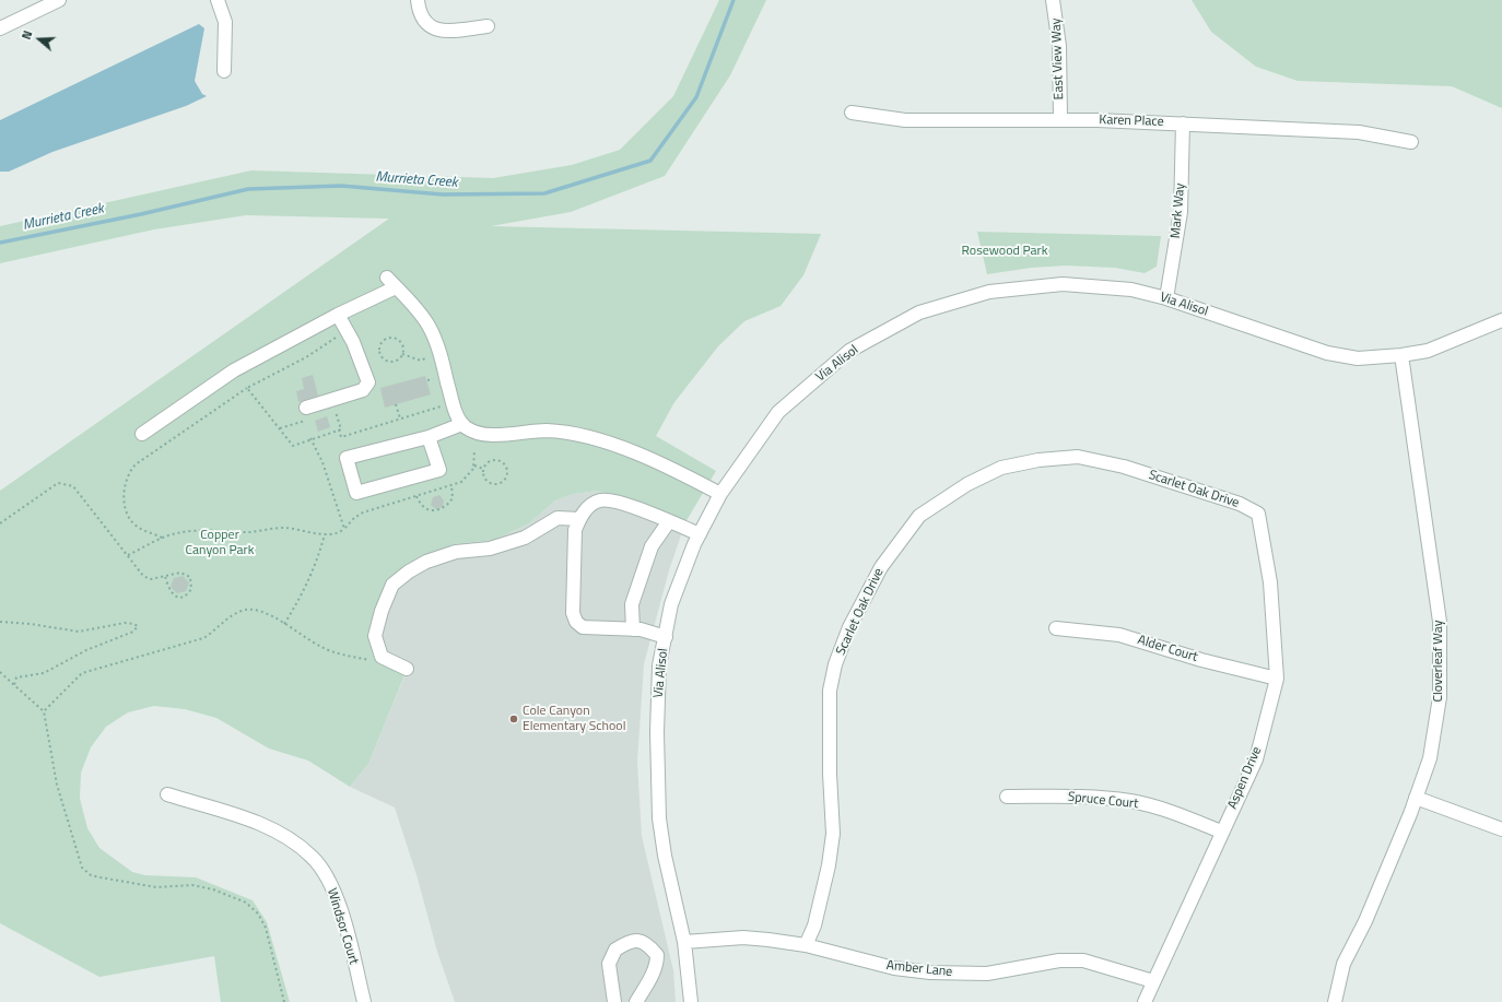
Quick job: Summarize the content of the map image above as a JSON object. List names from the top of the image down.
{
  "streets": {
    "street": [
      "East View Way",
      "Karen Place",
      "Mark Way",
      "Via Alisol",
      "Scarlet Oak Drive",
      "Alder Court",
      "Cloverleaf Way",
      "Aspen Drive",
      "Spruce Court",
      "Windsor Court",
      "Amber Lane"
    ]
  },
  "crossings": [
    ["East View Way", "Karen Place"],
    ["Karen Place", "Mark Way"],
    ["Mark Way", "Via Alisol"],
    ["Via Alisol", "Cloverleaf Way"],
    ["Via Alisol", "Amber Lane"],
    ["Scarlet Oak Drive", "Aspen Drive"],
    ["Scarlet Oak Drive", "Amber Lane"],
    ["Alder Court", "Aspen Drive"],
    ["Aspen Drive", "Spruce Court"],
    ["Aspen Drive", "Amber Lane"]
  ],
  "water": ["Murrieta Creek"],
  "parks": ["Rosewood Park", "Copper Canyon Park"],
  "places": ["Cole Canyon Elementary School"],
  "north": "left"
}
